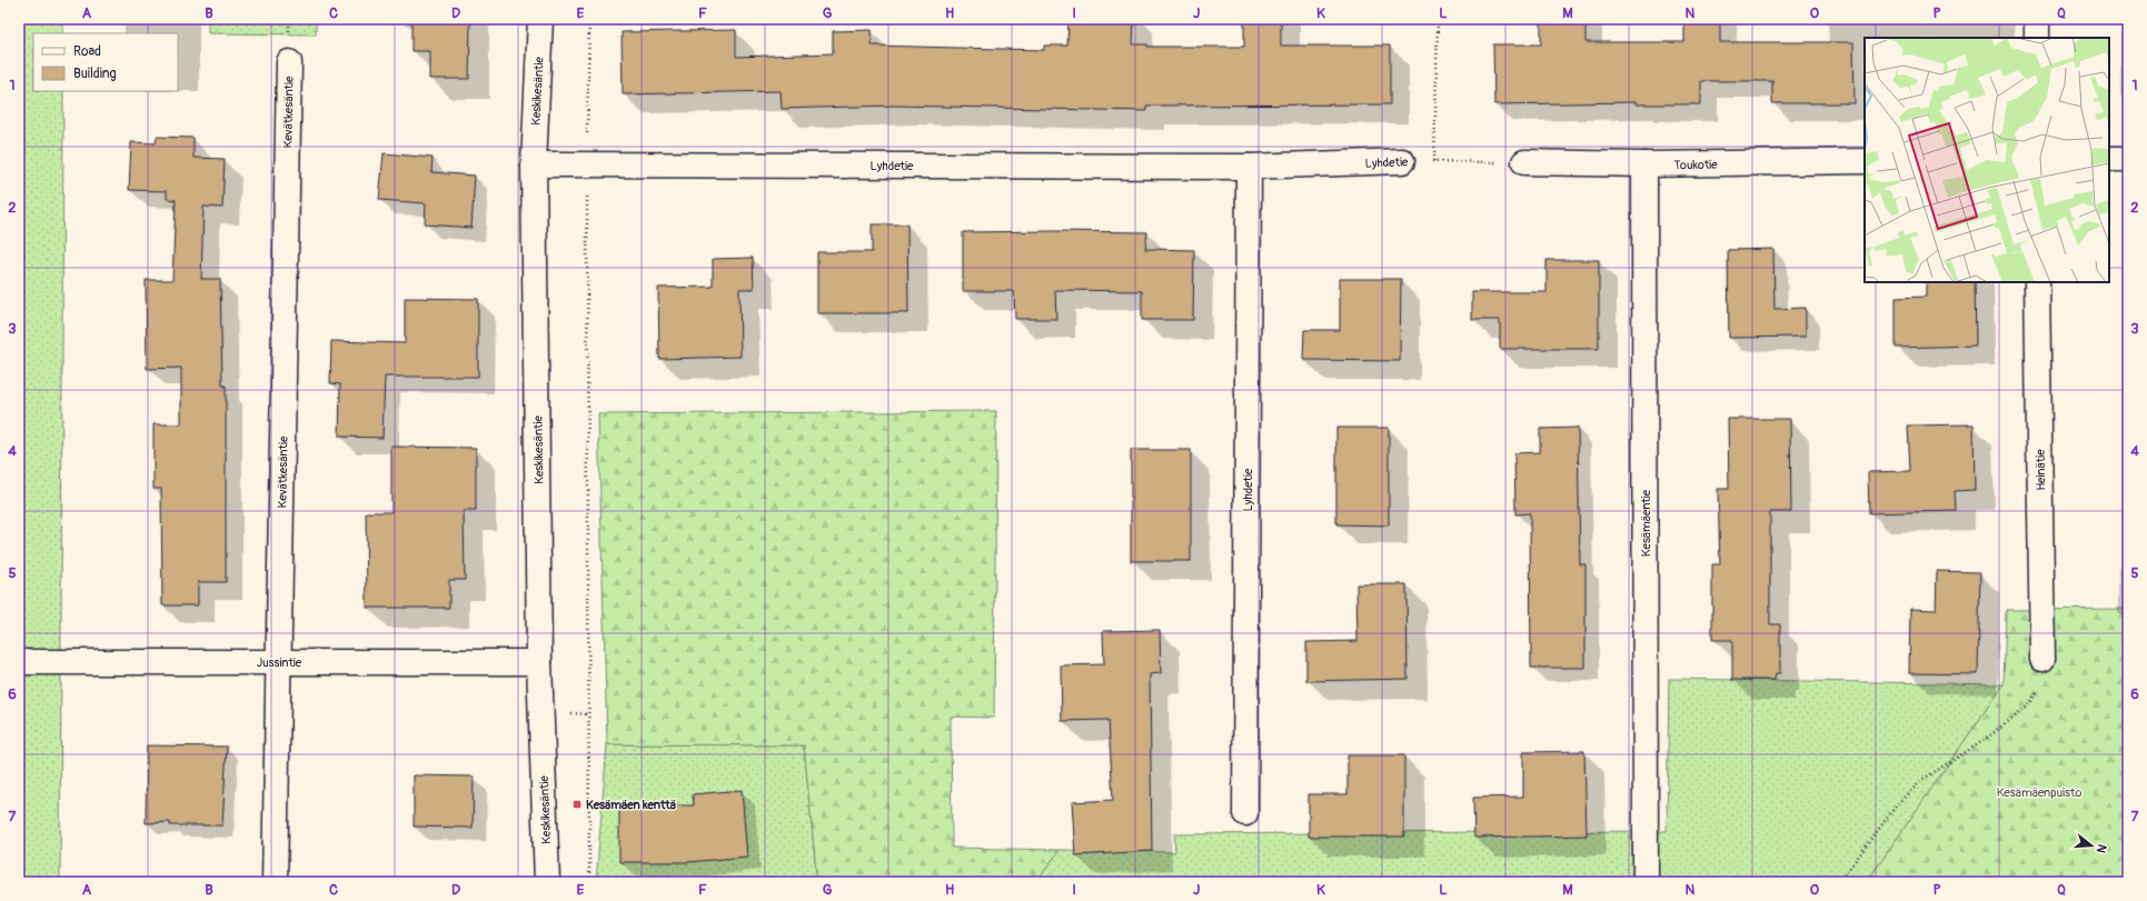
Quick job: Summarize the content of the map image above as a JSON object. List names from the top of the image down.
{
  "streets": {
    "street": [
      "Keskikesäntie",
      "Kevätkesäntie",
      "Lyhdetie",
      "Toukotie",
      "Heinätie",
      "Kesämäentie",
      "Jussintie"
    ]
  },
  "crossings": [
    ["Keskikesäntie", "Lyhdetie"],
    ["Keskikesäntie", "Jussintie"],
    ["Kevätkesäntie", "Jussintie"],
    ["Lyhdetie", "Toukotie"],
    ["Toukotie", "Kesämäentie"]
  ],
  "parks": ["Kesämäenpuisto"],
  "places": {
    "transit": ["Kesämäen kenttä"]
  },
  "legend": ["Road", "Building"],
  "north": "right",
  "grid": {
    "columns": [
      "A",
      "B",
      "C",
      "D",
      "E",
      "F",
      "G",
      "H",
      "I",
      "J",
      "K",
      "L",
      "M",
      "N",
      "O",
      "P",
      "Q"
    ],
    "rows": [
      "1",
      "2",
      "3",
      "4",
      "5",
      "6",
      "7"
    ]
  }
}
